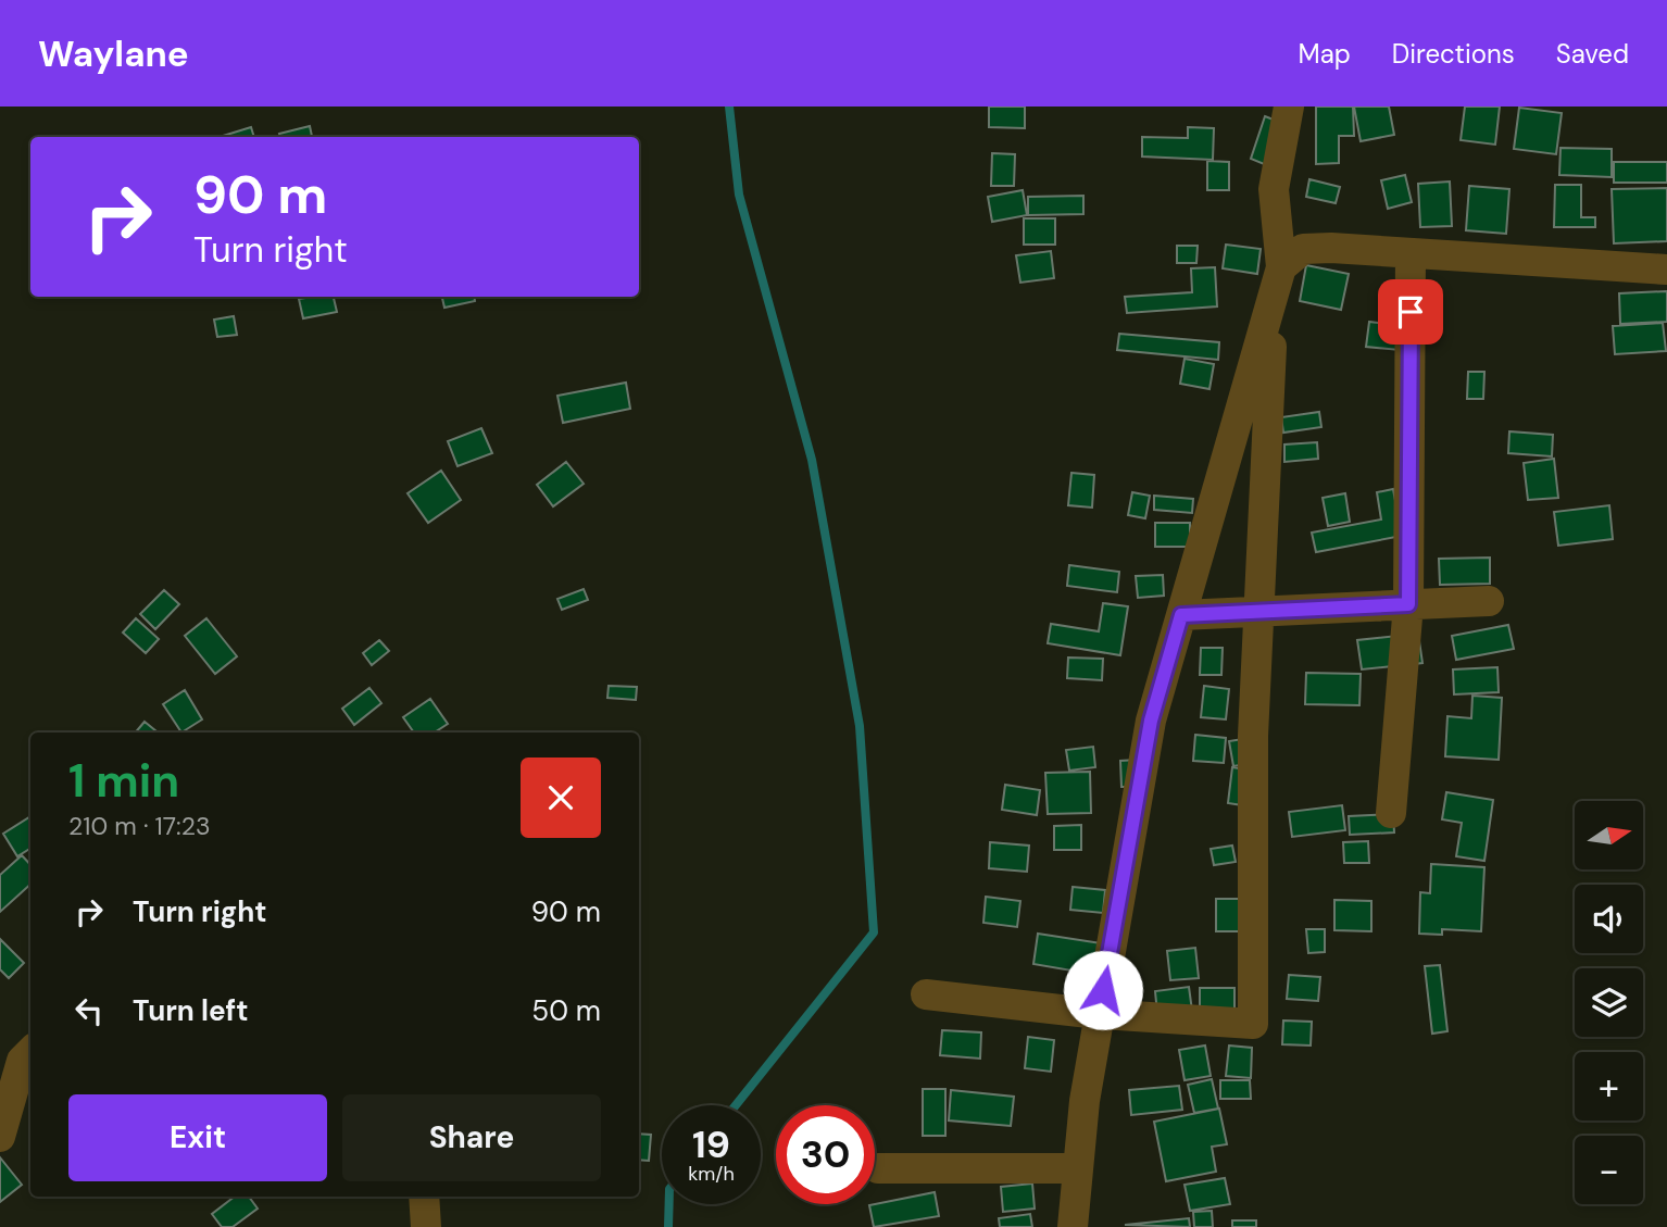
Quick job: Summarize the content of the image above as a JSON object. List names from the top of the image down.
{
  "north": "right",
  "page": {
    "header": "Waylane",
    "nav": ["Map", "Directions", "Saved"],
    "turn": ["90 m", "Turn right"],
    "heading": ["1 min", "210 m · 17:23"],
    "map_buttons": ["+", "−"],
    "list": [
      {
        "name": "Turn right",
        "value": "90 m"
      },
      {
        "name": "Turn left",
        "value": "50 m"
      }
    ],
    "buttons": ["Exit", "Share"],
    "speed": "19 km/h",
    "limit": "30"
  }
}
